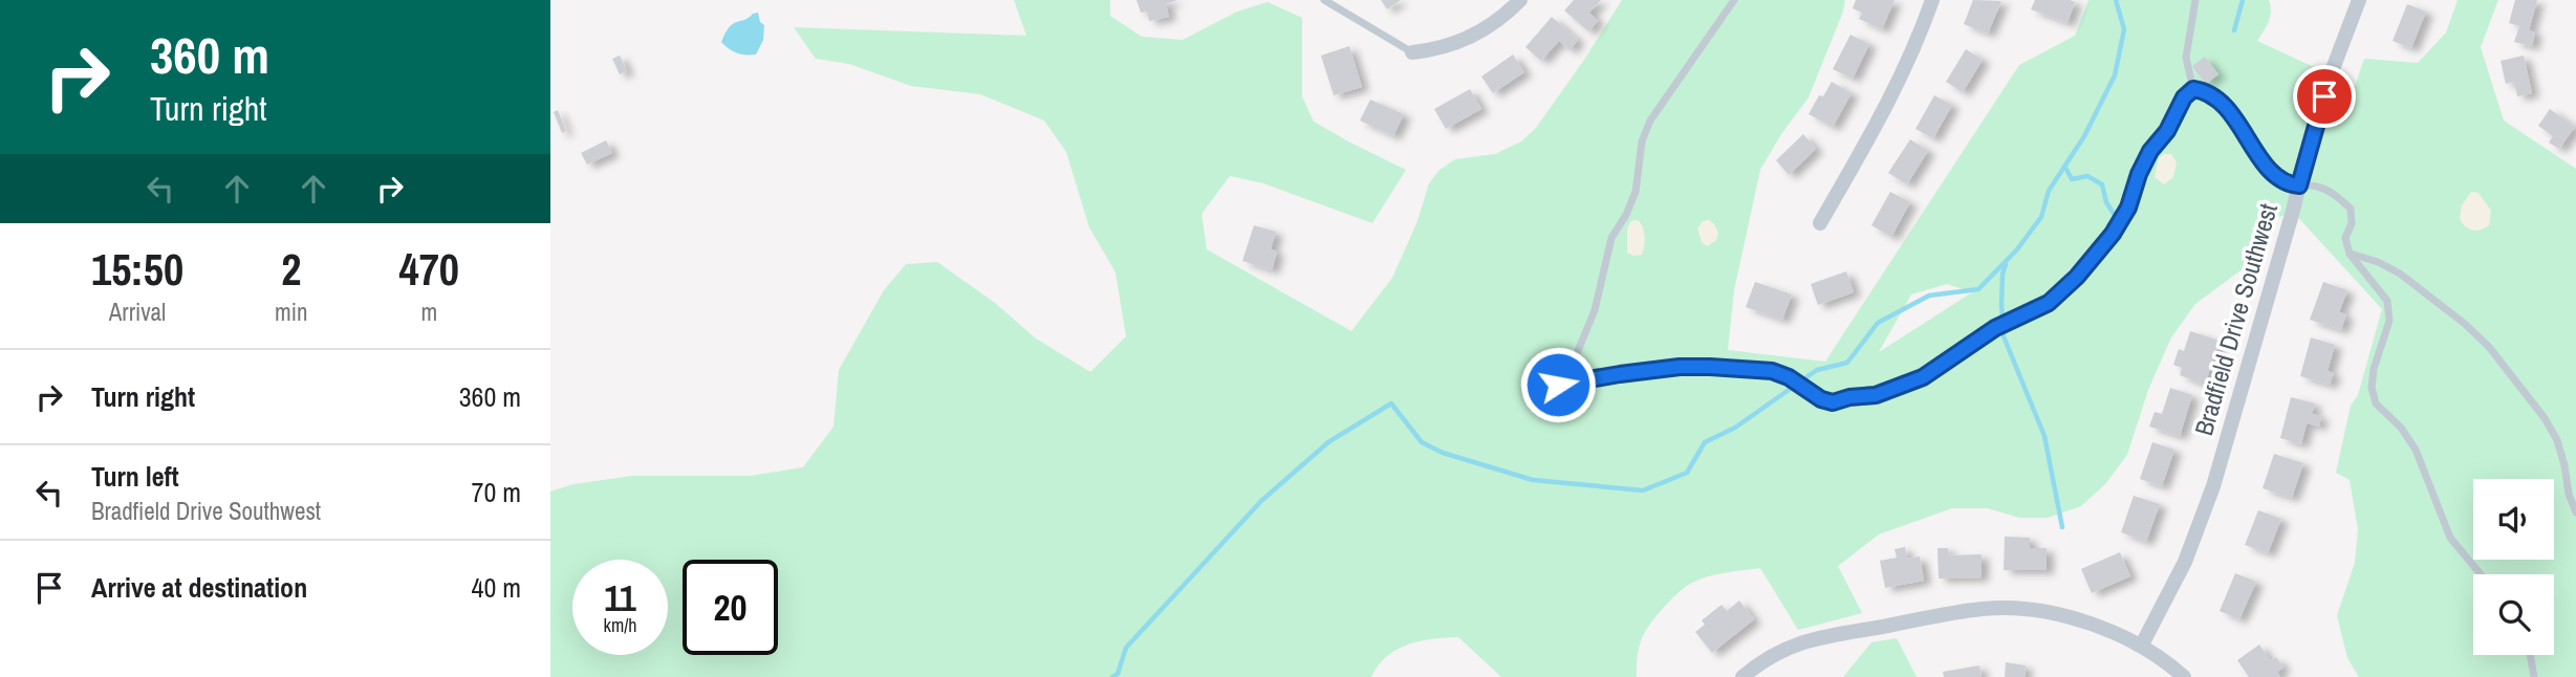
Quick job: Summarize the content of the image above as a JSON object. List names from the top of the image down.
{
  "streets": {
    "street": ["Bradfield Drive Southwest"]
  },
  "page": {
    "turn": ["360 m", "Turn right"],
    "eta": [
      "15:50",
      "Arrival",
      "2",
      "min",
      "470",
      "m"
    ],
    "list": [
      {
        "name": "Turn right",
        "value": "360 m"
      },
      {
        "name": "Turn left",
        "note": "Bradfield Drive Southwest",
        "value": "70 m"
      },
      {
        "name": "Arrive at destination",
        "value": "40 m"
      }
    ],
    "speed": "11 km/h",
    "limit": "20"
  }
}
